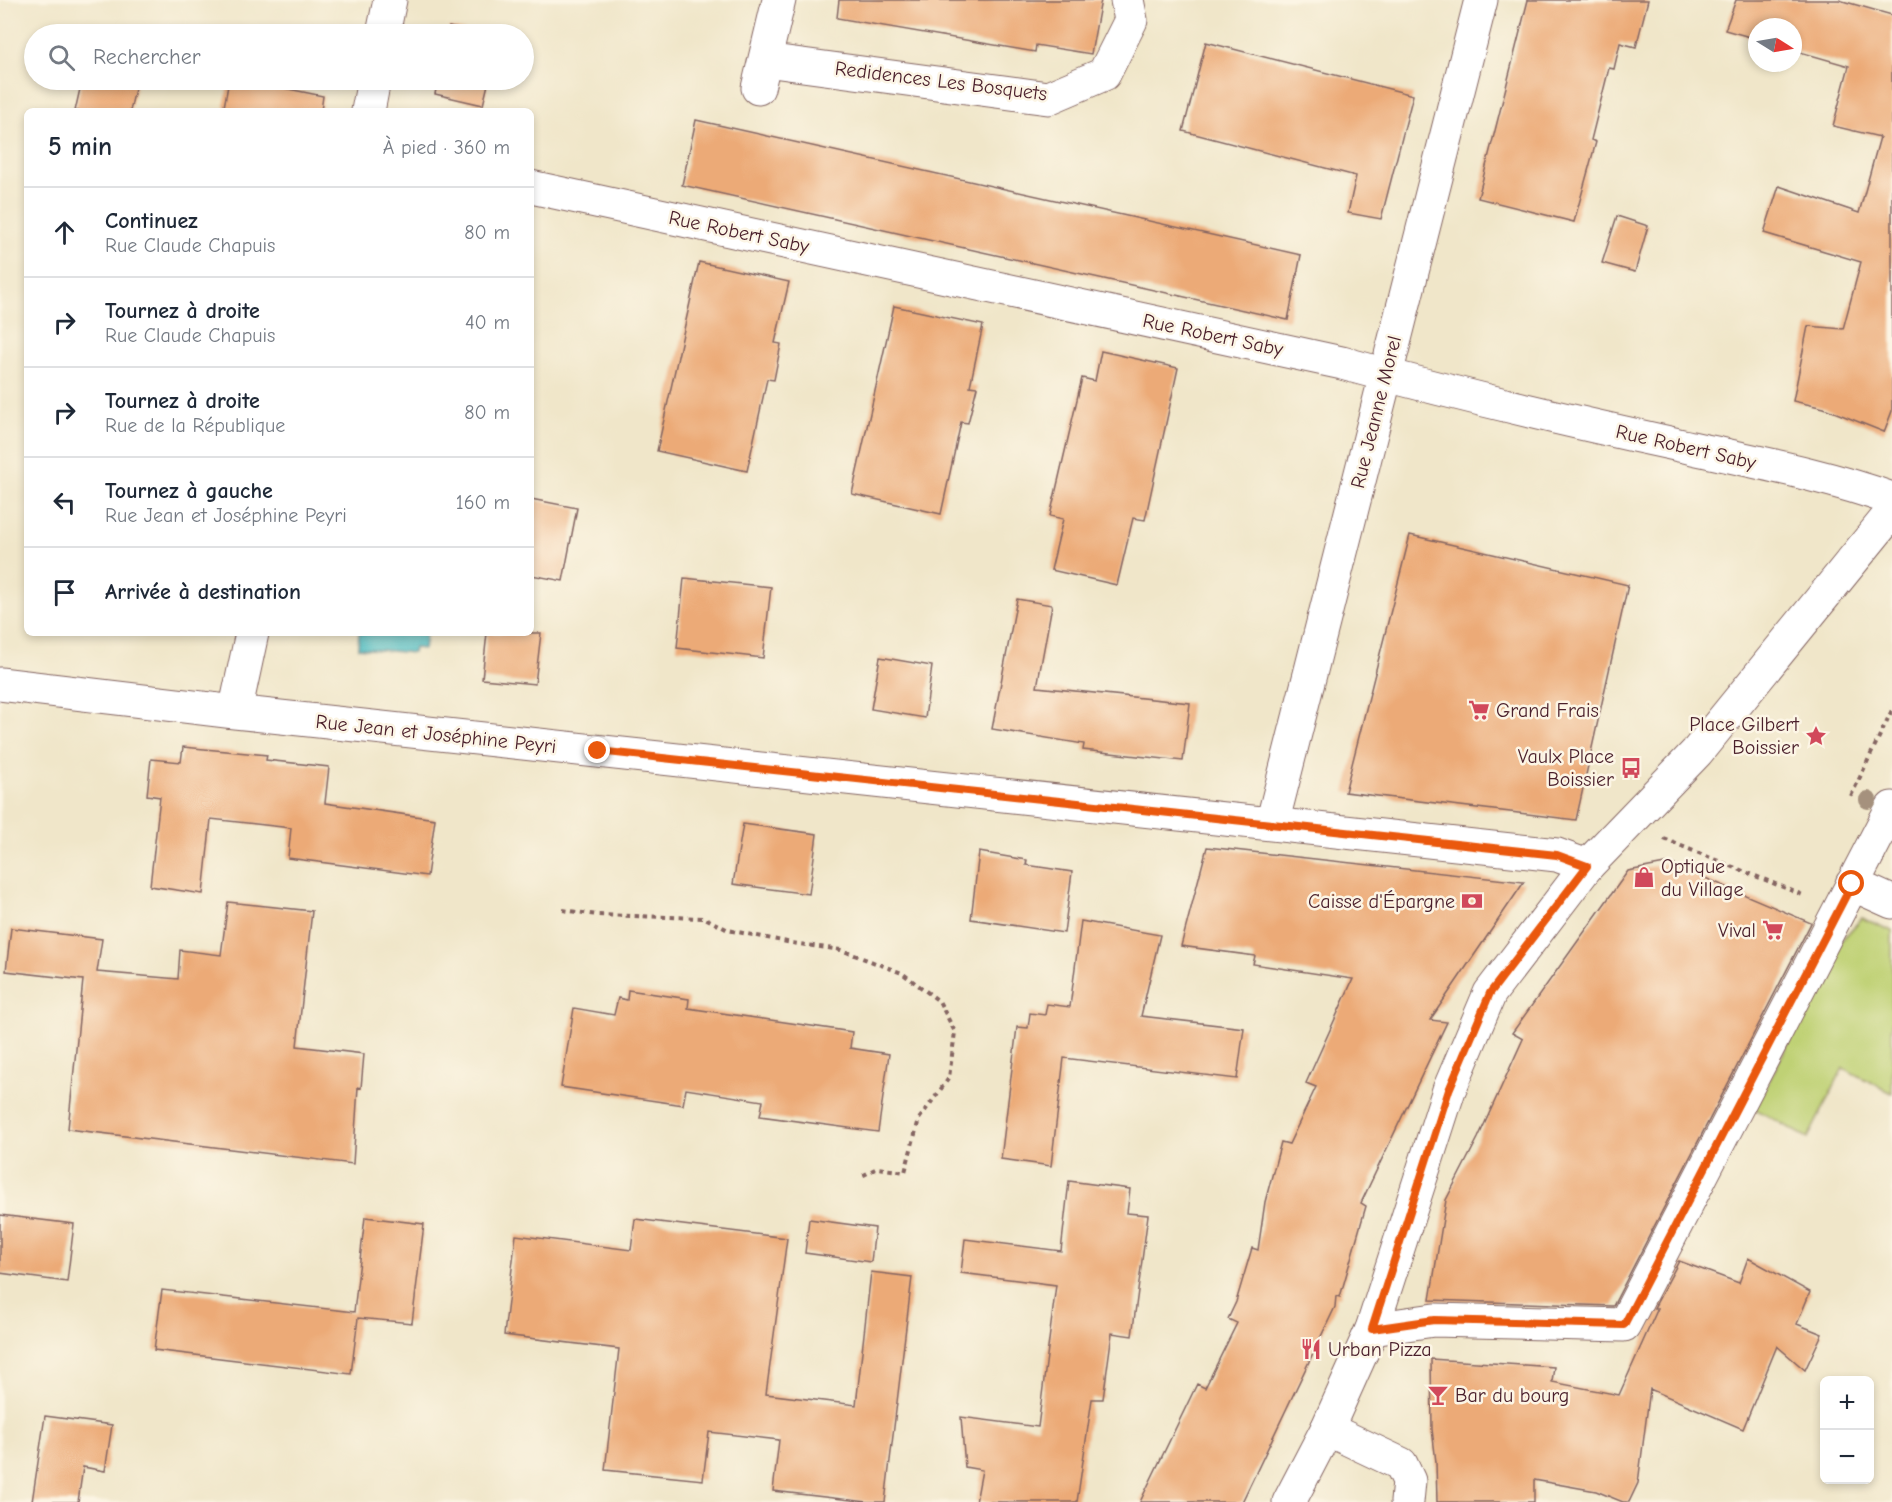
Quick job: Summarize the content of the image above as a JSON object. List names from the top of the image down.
{
  "streets": {
    "street": [
      "Redidences Les Bosquets",
      "Rue Robert Saby",
      "Rue Jeanne Morel",
      "Rue Jean et Joséphine Peyri"
    ]
  },
  "crossings": [
    ["Rue Robert Saby", "Rue Jeanne Morel"],
    ["Rue Jeanne Morel", "Rue Jean et Joséphine Peyri"]
  ],
  "places": {
    "supermarket": ["Grand Frais", "Vival"],
    "place": ["Place Gilbert Boissier"],
    "bus stop": ["Vaulx Place Boissier"],
    "shop": ["Optique du Village"],
    "bank": ["Caisse d'Épargne"],
    "restaurant": ["Urban Pizza"],
    "bar": ["Bar du bourg"]
  },
  "north": "right",
  "page": {
    "search": "Rechercher",
    "heading": ["5 min", "À pied · 360 m"],
    "list": [
      ["Continuez", "Rue Claude Chapuis", "80 m"],
      ["Tournez à droite", "Rue Claude Chapuis", "40 m"],
      ["Tournez à droite", "Rue de la République", "80 m"],
      ["Tournez à gauche", "Rue Jean et Joséphine Peyri", "160 m"],
      "Arrivée à destination"
    ],
    "map_buttons": ["+", "−"]
  }
}
